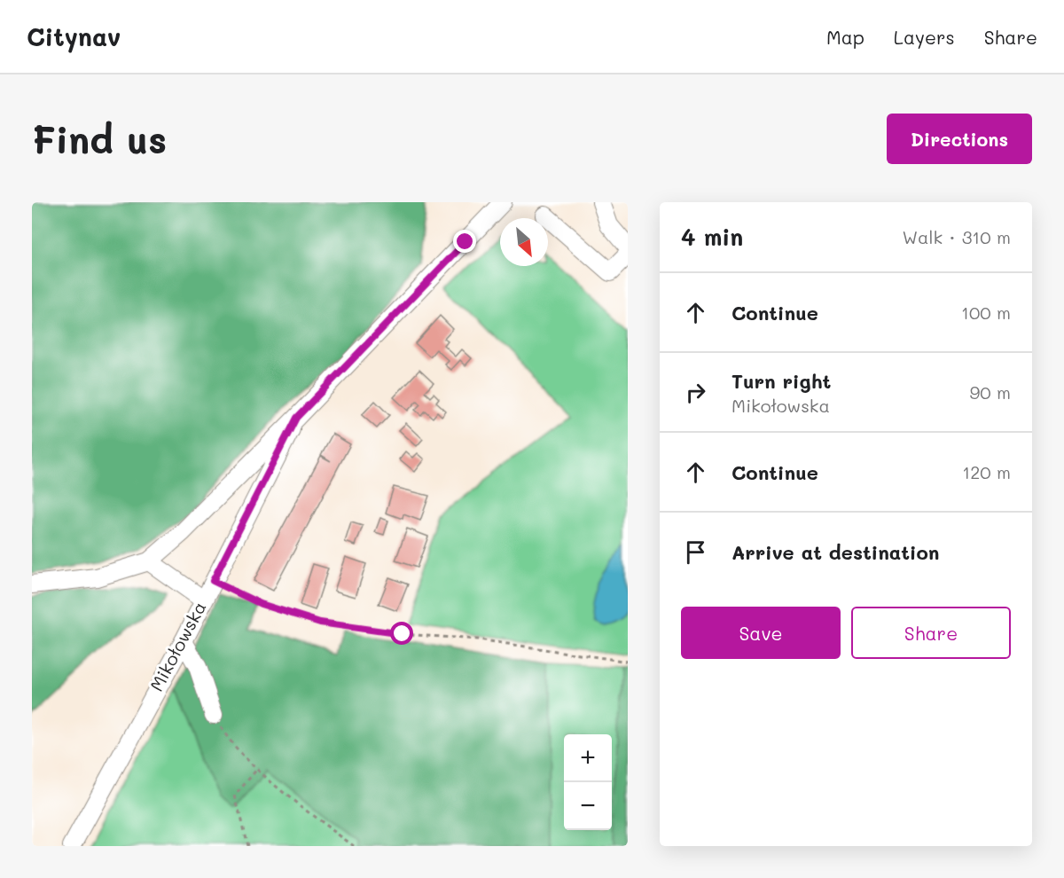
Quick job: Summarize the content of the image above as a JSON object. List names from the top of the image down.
{
  "streets": {
    "street": ["Mikołowska"]
  },
  "north": "bottom right",
  "page": {
    "header": "Citynav",
    "nav": ["Map", "Layers", "Share"],
    "buttons": [
      "Directions",
      ["Save", "Share"]
    ],
    "title": "Find us",
    "heading": ["4 min", "Walk · 310 m"],
    "list": [
      ["Continue", "100 m"],
      ["Turn right", "Mikołowska", "90 m"],
      ["Continue", "120 m"],
      "Arrive at destination"
    ],
    "map_buttons": ["+", "−"]
  }
}
